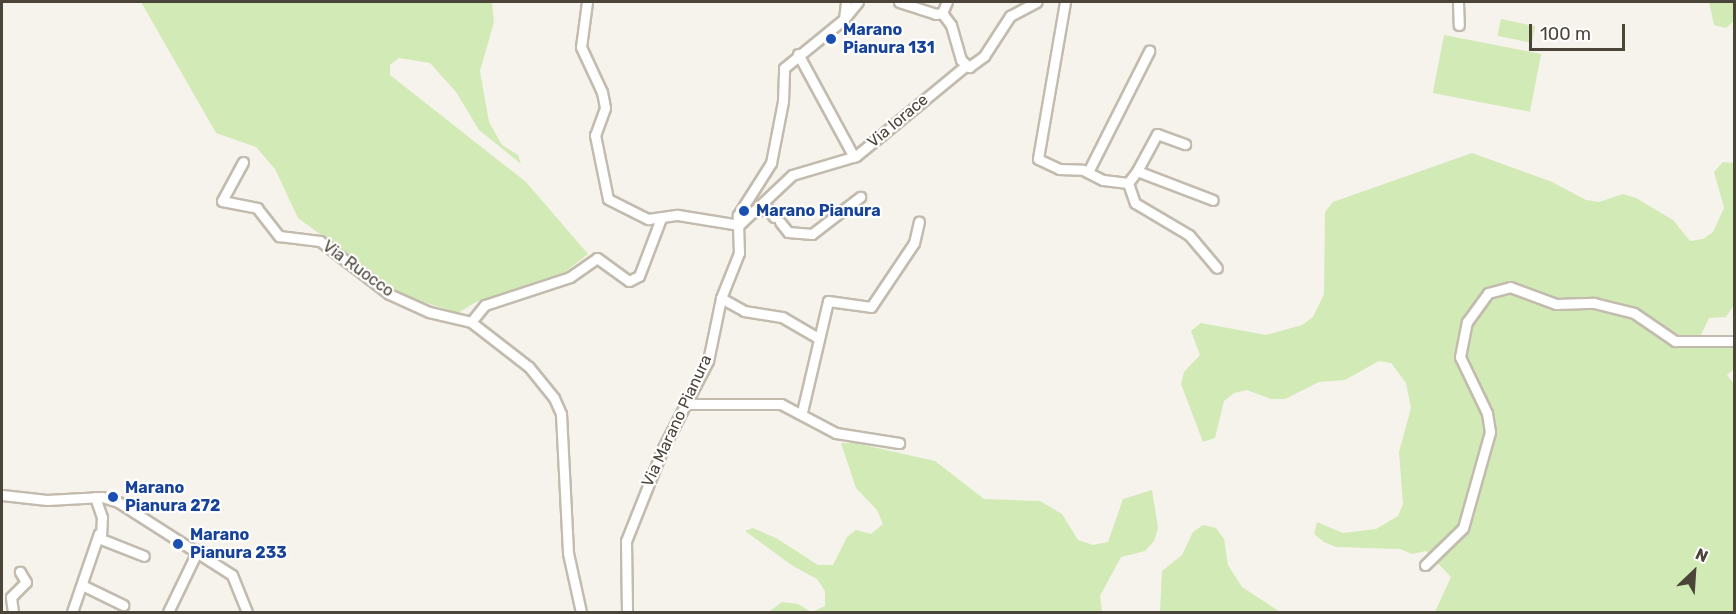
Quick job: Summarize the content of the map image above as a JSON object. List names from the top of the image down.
{
  "streets": {
    "street": ["Via Iorace", "Via Ruocco", "Via Marano Pianura"]
  },
  "crossings": [
    ["Via Iorace", "Via Marano Pianura"]
  ],
  "places": [
    "Marano Pianura 131",
    "Marano Pianura",
    "Marano Pianura 272",
    "Marano Pianura 233"
  ],
  "scale_bar": "100 m",
  "north": "top right"
}
